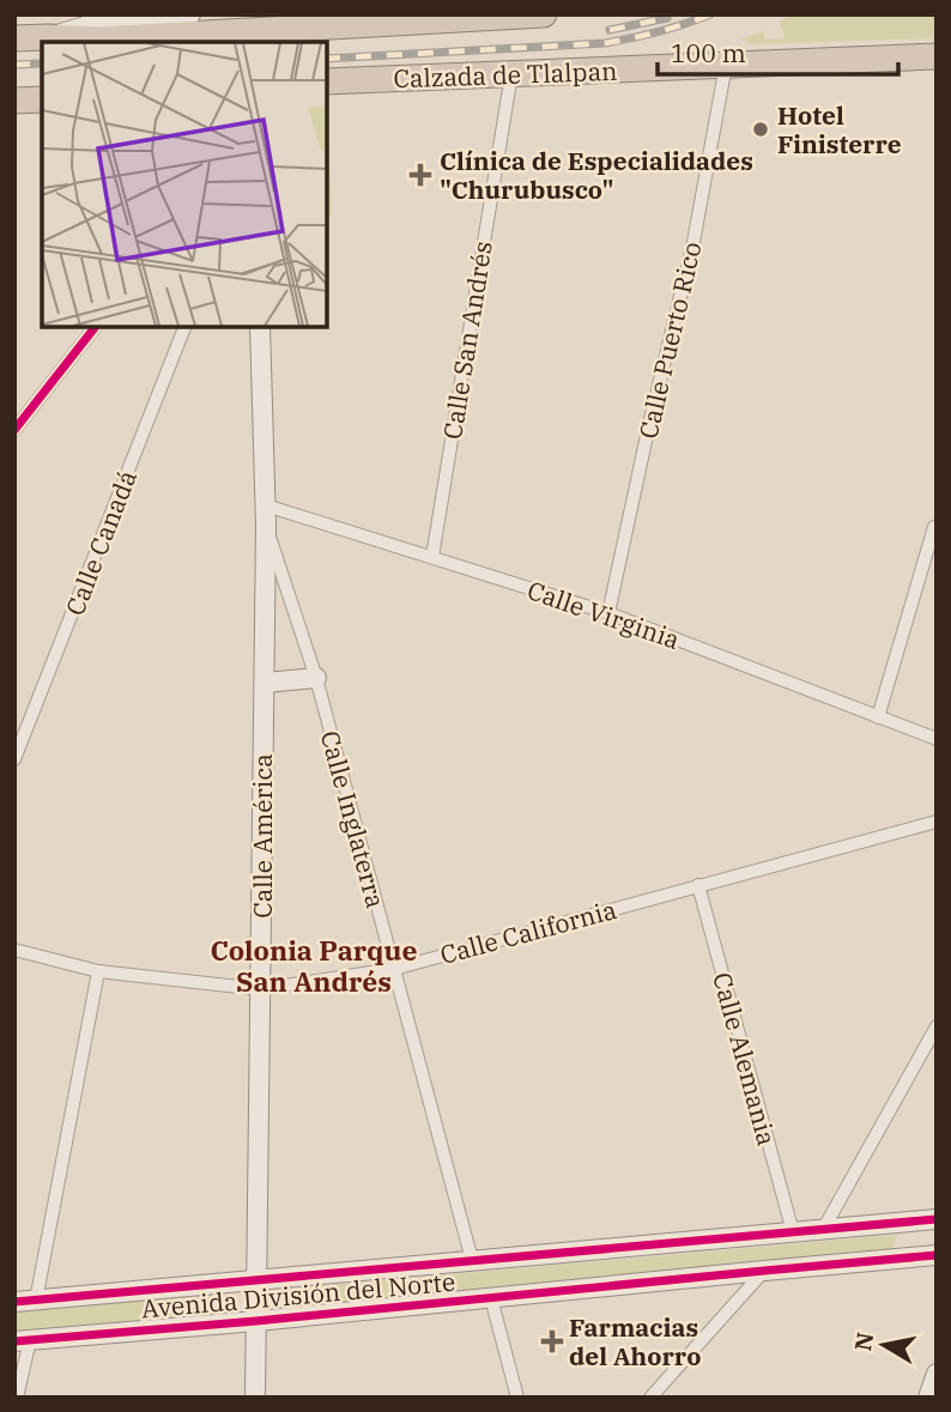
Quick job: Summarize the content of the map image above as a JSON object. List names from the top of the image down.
{
  "streets": {
    "highway": ["Calzada de Tlalpan"],
    "main road": ["Calle América", "Avenida División del Norte"],
    "street": [
      "Calle San Andrés",
      "Calle Puerto Rico",
      "Calle Canadá",
      "Calle Virginia",
      "Calle Inglaterra",
      "Calle California",
      "Calle Alemania"
    ]
  },
  "crossings": [
    ["Calzada de Tlalpan", "Calle San Andrés"],
    ["Calzada de Tlalpan", "Calle Puerto Rico"],
    ["Calle San Andrés", "Calle Virginia"],
    ["Calle Puerto Rico", "Calle Virginia"],
    ["Calle Virginia", "Calle América"],
    ["Calle Inglaterra", "Calle América"],
    ["Calle Inglaterra", "Calle California"],
    ["Calle Inglaterra", "Avenida División del Norte"],
    ["Calle América", "Calle California"],
    ["Calle América", "Avenida División del Norte"],
    ["Calle California", "Calle Alemania"],
    ["Calle Alemania", "Avenida División del Norte"]
  ],
  "districts": ["Colonia Parque San Andrés"],
  "places": {
    "other": ["Hotel Finisterre"],
    "health": ["Clínica de Especialidades \"Churubusco\"", "Farmacias del Ahorro"]
  },
  "scale_bar": "100 m",
  "north": "left"
}
